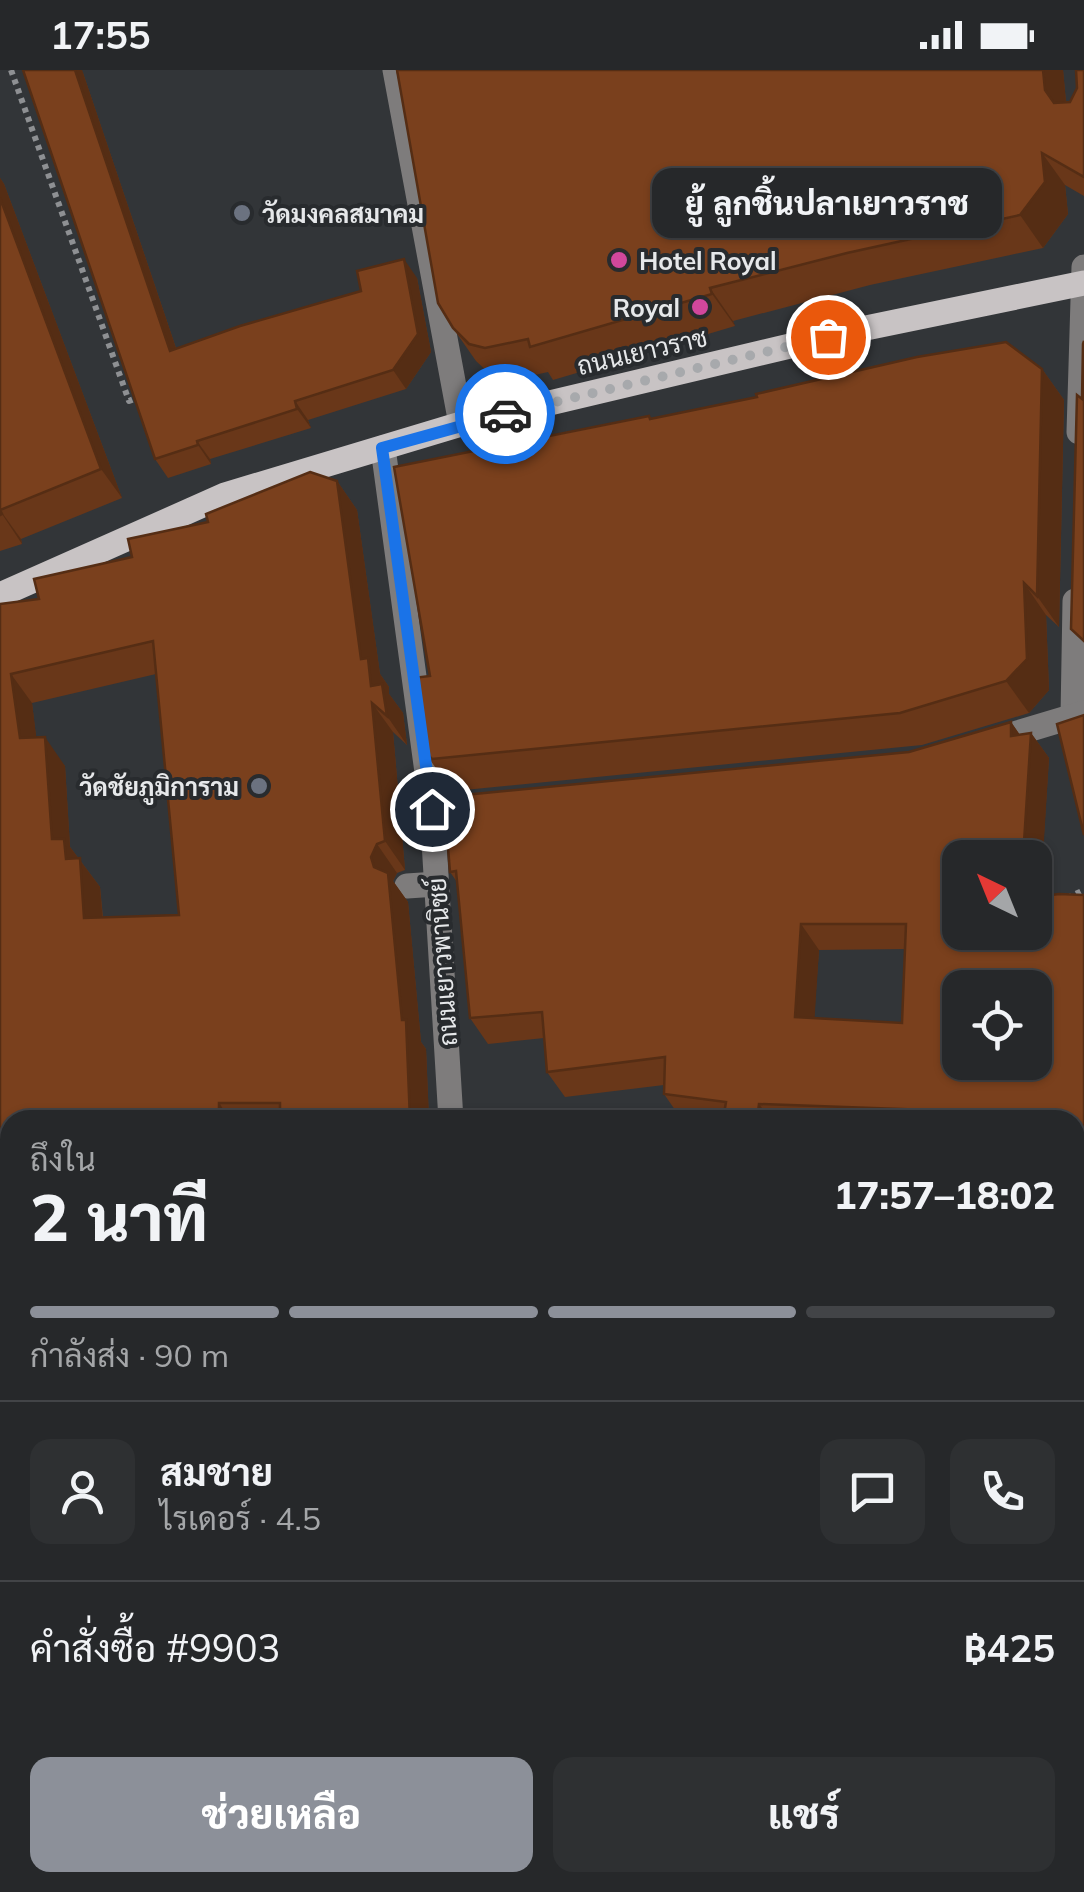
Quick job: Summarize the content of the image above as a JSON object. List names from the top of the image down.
{
  "streets": {
    "main road": ["ถนนเยาวราช"],
    "street": ["ถนนเยาวพานิชย์"]
  },
  "crossings": [
    ["ถนนเยาวราช", "ถนนเยาวพานิชย์"]
  ],
  "places": [
    "วัดมงคลสมาคม",
    "Hotel Royal",
    "Royal",
    "ยู้ ลูกชิ้นปลาเยาวราช",
    "วัดชัยภูมิการาม"
  ],
  "north": "top left",
  "page": {
    "status": "17:55",
    "bubble": "ยู้ ลูกชิ้นปลาเยาวราช",
    "heading": ["2 นาที", "ถึงใน", "17:57–18:02"],
    "panel": [
      "สมชาย",
      "ไรเดอร์ · 4.5",
      "คำสั่งซื้อ #9903",
      "฿425"
    ],
    "bar": "กำลังส่ง · 90 m",
    "buttons": ["ช่วยเหลือ", "แชร์"]
  }
}
